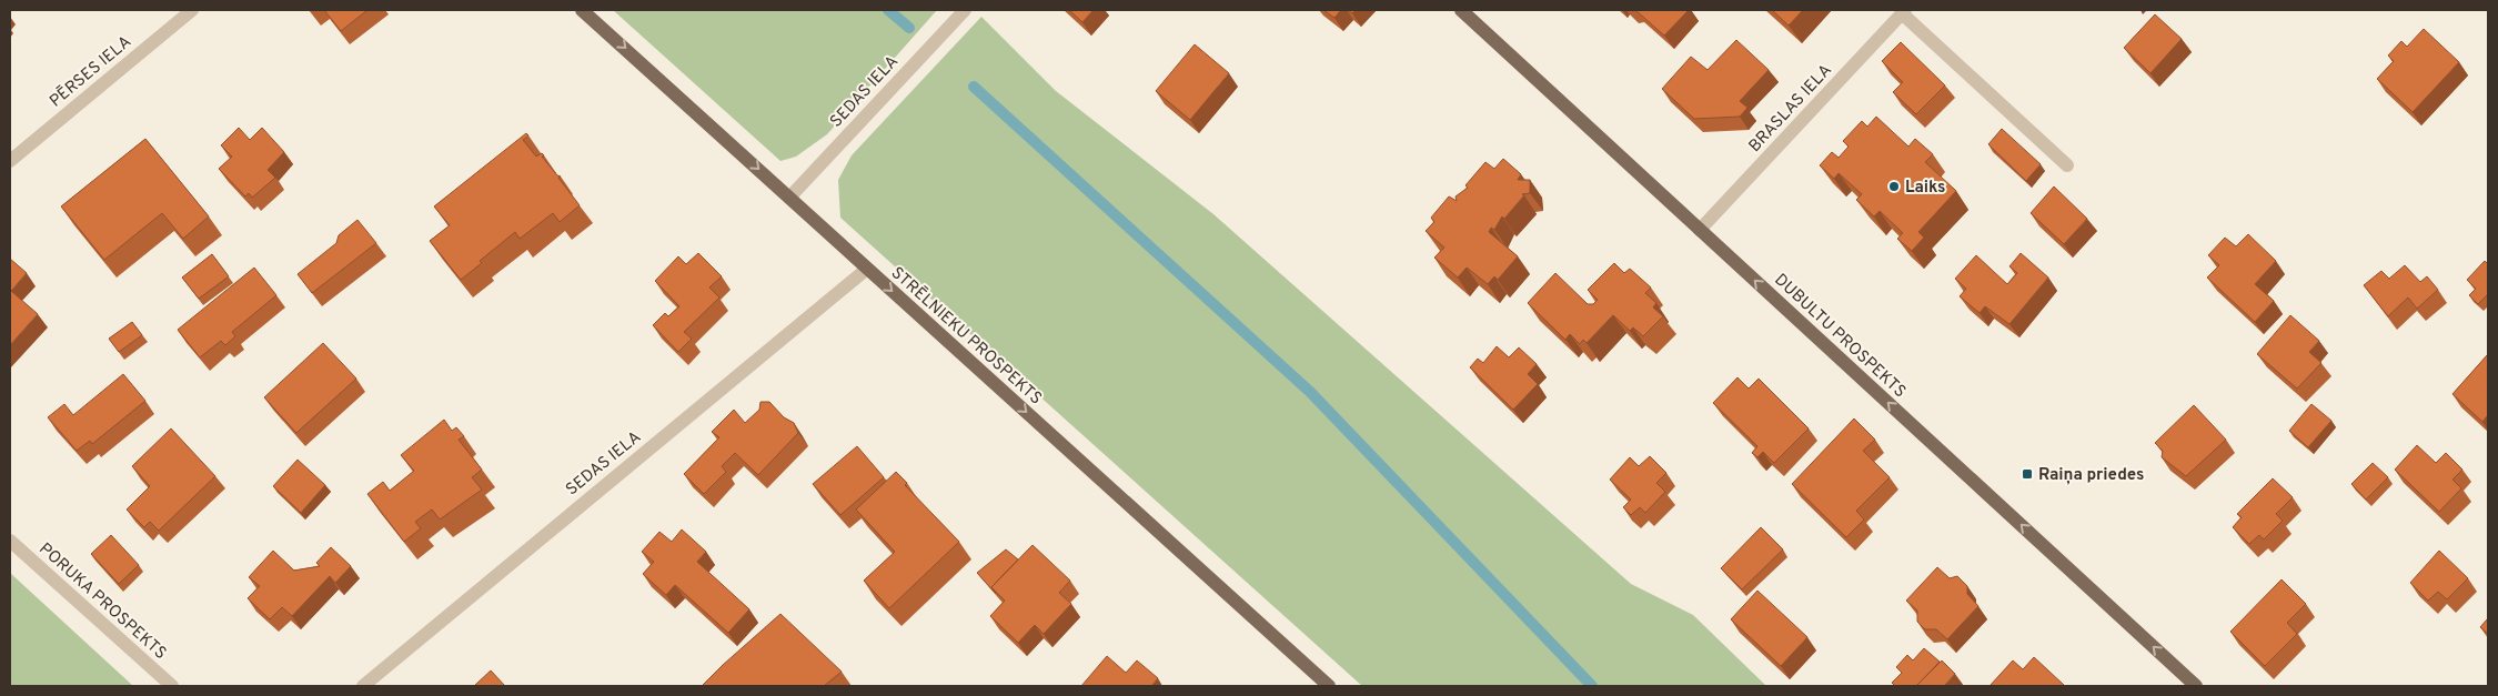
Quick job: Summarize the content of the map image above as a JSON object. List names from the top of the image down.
{
  "streets": {
    "main road": ["STRĒLNIEKU PROSPEKTS", "DUBULTU PROSPEKTS"],
    "street": [
      "PĒRSES IELA",
      "SEDAS IELA",
      "BRASLAS IELA",
      "PORUKA PROSPEKTS"
    ]
  },
  "crossings": [
    ["SEDAS IELA", "STRĒLNIEKU PROSPEKTS"],
    ["BRASLAS IELA", "DUBULTU PROSPEKTS"]
  ],
  "one_way": ["STRĒLNIEKU PROSPEKTS", "DUBULTU PROSPEKTS"],
  "places": {
    "other": ["Laiks"],
    "transit": ["Raiņa priedes"]
  }
}
